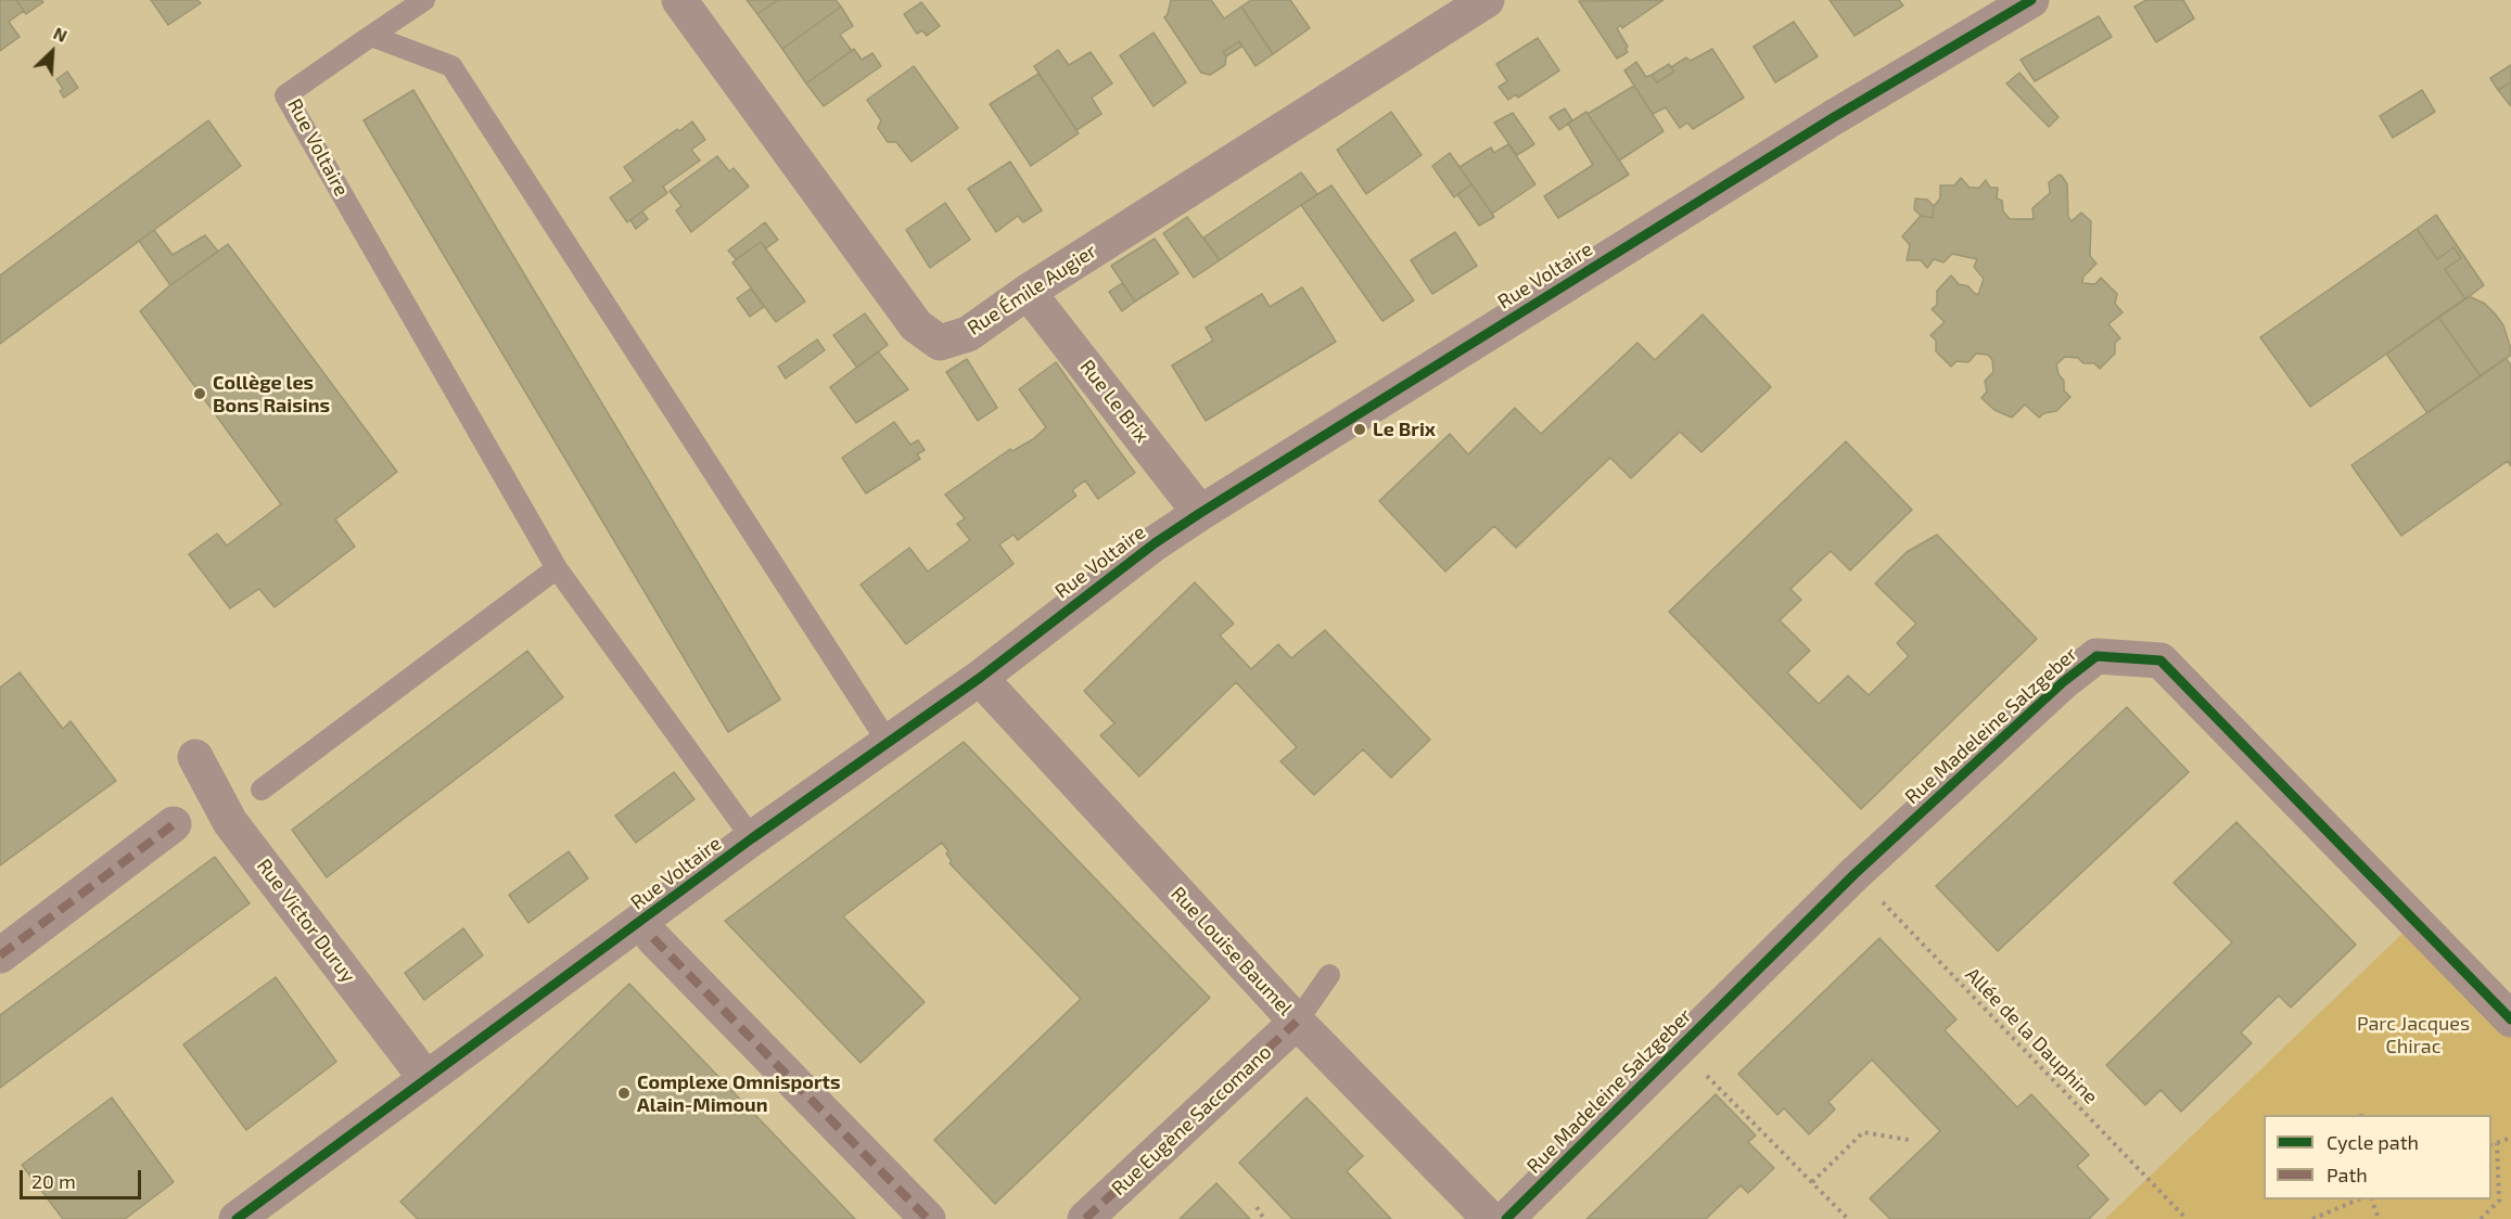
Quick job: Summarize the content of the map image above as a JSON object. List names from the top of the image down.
{
  "streets": {
    "street": [
      "Rue Voltaire",
      "Rue Émile Augier",
      "Rue Le Brix",
      "Rue Madeleine Salzgeber",
      "Rue Victor Duruy",
      "Rue Louise Baumel",
      "Rue Eugène Saccomano"
    ],
    "path": ["Allée de la Dauphine"]
  },
  "crossings": [
    ["Rue Voltaire", "Rue Le Brix"],
    ["Rue Voltaire", "Rue Victor Duruy"],
    ["Rue Voltaire", "Rue Louise Baumel"],
    ["Rue Émile Augier", "Rue Le Brix"],
    ["Rue Madeleine Salzgeber", "Allée de la Dauphine"],
    ["Rue Louise Baumel", "Rue Eugène Saccomano"]
  ],
  "parks": ["Parc Jacques Chirac"],
  "places": ["Collège les Bons Raisins", "Le Brix", "Complexe Omnisports Alain-Mimoun"],
  "legend": ["Cycle path", "Path"],
  "scale_bar": "20 m",
  "north": "top right"
}
